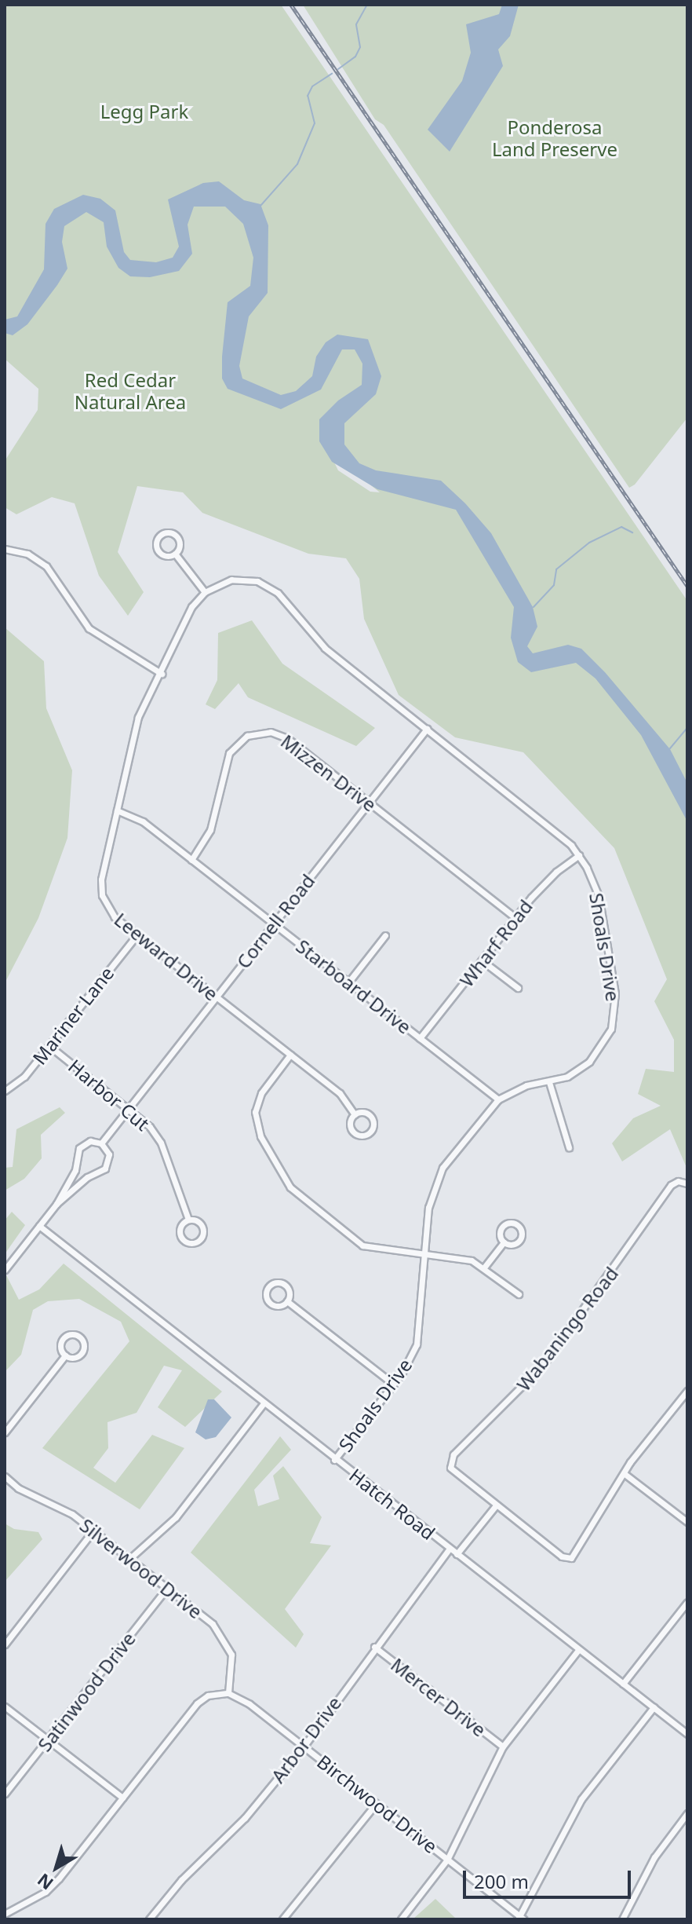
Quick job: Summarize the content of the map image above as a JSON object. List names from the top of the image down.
{
  "streets": {
    "street": [
      "Mizzen Drive",
      "Cornell Road",
      "Wharf Road",
      "Shoals Drive",
      "Leeward Drive",
      "Starboard Drive",
      "Mariner Lane",
      "Harbor Cut",
      "Wabaningo Road",
      "Hatch Road",
      "Silverwood Drive",
      "Satinwood Drive",
      "Mercer Drive",
      "Arbor Drive",
      "Birchwood Drive"
    ]
  },
  "crossings": [
    ["Mizzen Drive", "Cornell Road"],
    ["Mizzen Drive", "Wharf Road"],
    ["Mizzen Drive", "Starboard Drive"],
    ["Cornell Road", "Shoals Drive"],
    ["Cornell Road", "Leeward Drive"],
    ["Cornell Road", "Starboard Drive"],
    ["Cornell Road", "Harbor Cut"],
    ["Cornell Road", "Hatch Road"],
    ["Wharf Road", "Shoals Drive"],
    ["Wharf Road", "Starboard Drive"],
    ["Shoals Drive", "Starboard Drive"],
    ["Shoals Drive", "Hatch Road"],
    ["Leeward Drive", "Starboard Drive"],
    ["Leeward Drive", "Mariner Lane"],
    ["Mariner Lane", "Harbor Cut"],
    ["Hatch Road", "Arbor Drive"],
    ["Silverwood Drive", "Satinwood Drive"],
    ["Silverwood Drive", "Birchwood Drive"],
    ["Mercer Drive", "Arbor Drive"],
    ["Arbor Drive", "Birchwood Drive"]
  ],
  "parks": ["Legg Park", "Ponderosa Land Preserve", "Red Cedar Natural Area"],
  "scale_bar": "200 m",
  "north": "bottom left"
}
